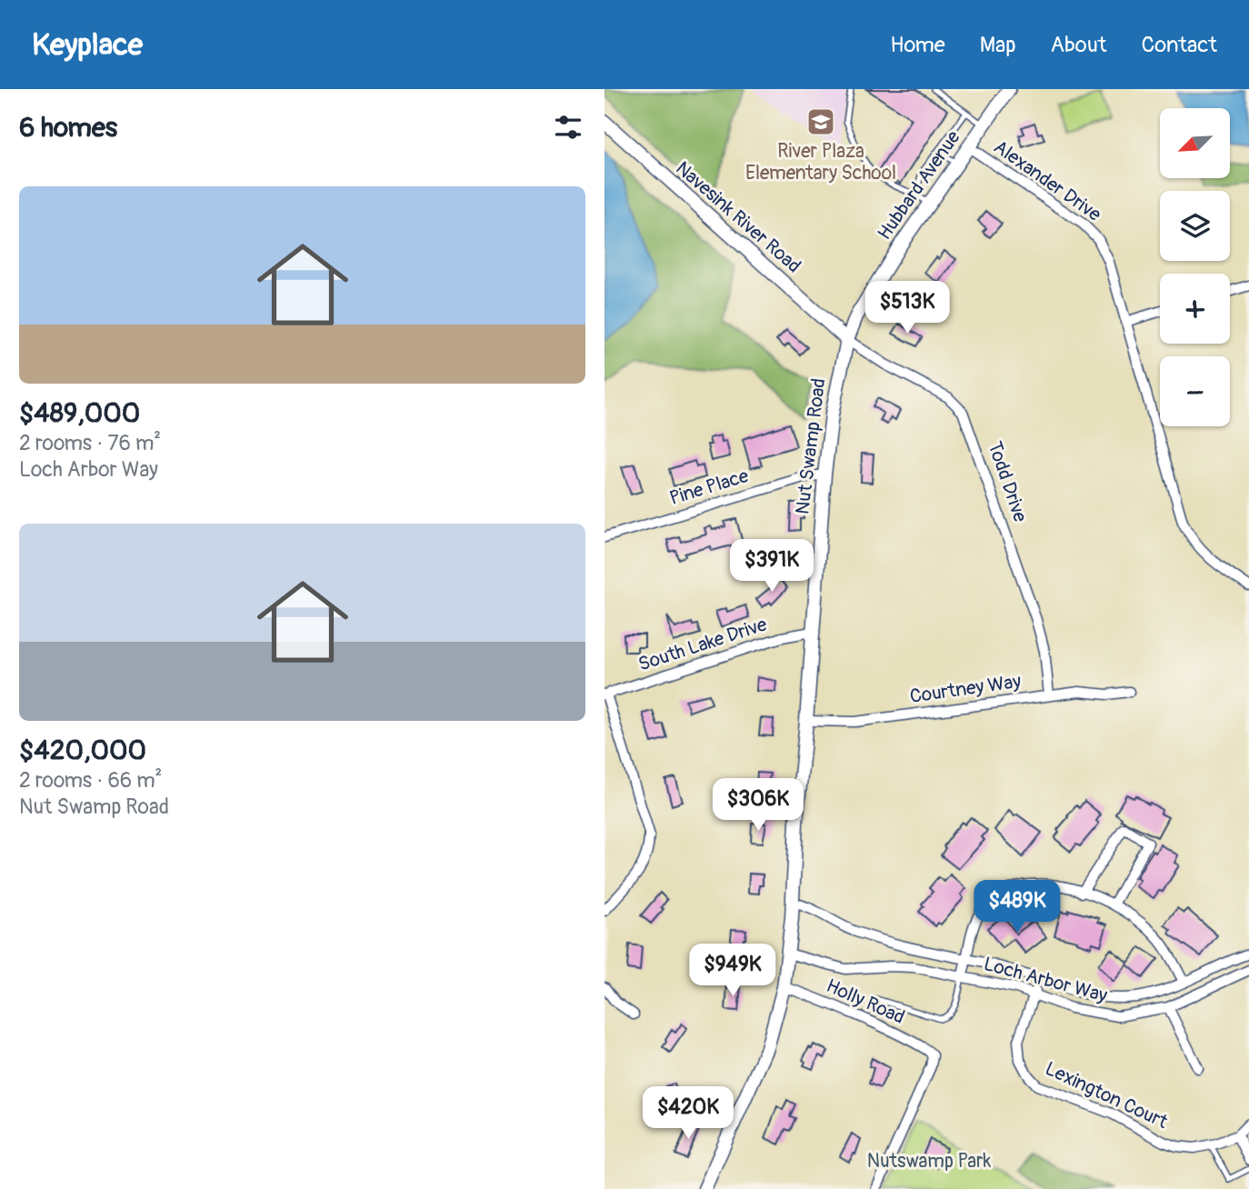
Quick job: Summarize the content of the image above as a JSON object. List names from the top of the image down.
{
  "streets": {
    "main road": ["Hubbard Avenue", "Navesink River Road", "Nut Swamp Road"],
    "street": [
      "Alexander Drive",
      "Todd Drive",
      "Pine Place",
      "South Lake Drive",
      "Courtney Way",
      "Loch Arbor Way",
      "Holly Road",
      "Lexington Court"
    ]
  },
  "crossings": [
    ["Alexander Drive", "Hubbard Avenue"],
    ["Hubbard Avenue", "Navesink River Road"],
    ["Hubbard Avenue", "Nut Swamp Road"],
    ["Hubbard Avenue", "Todd Drive"],
    ["Navesink River Road", "Nut Swamp Road"],
    ["Navesink River Road", "Todd Drive"],
    ["Nut Swamp Road", "Todd Drive"],
    ["Nut Swamp Road", "Pine Place"],
    ["Nut Swamp Road", "South Lake Drive"],
    ["Nut Swamp Road", "Courtney Way"],
    ["Nut Swamp Road", "Loch Arbor Way"],
    ["Nut Swamp Road", "Holly Road"],
    ["Todd Drive", "Courtney Way"],
    ["Loch Arbor Way", "Lexington Court"]
  ],
  "parks": ["Nutswamp Park"],
  "places": {
    "school or university": ["River Plaza Elementary School"]
  },
  "north": "bottom left",
  "page": {
    "header": "Keyplace",
    "nav": [
      "Home",
      "Map",
      "About",
      "Contact"
    ],
    "heading": "6 homes",
    "map_buttons": ["+", "−"],
    "list": [
      {
        "name": "$489,000",
        "note": "2 rooms · 76 m² · Loch Arbor Way"
      },
      {
        "name": "$420,000",
        "note": "2 rooms · 66 m² · Nut Swamp Road"
      }
    ],
    "price": [
      "$513K",
      "$391K",
      "$306K",
      "$489K",
      "$949K",
      "$420K"
    ]
  }
}
